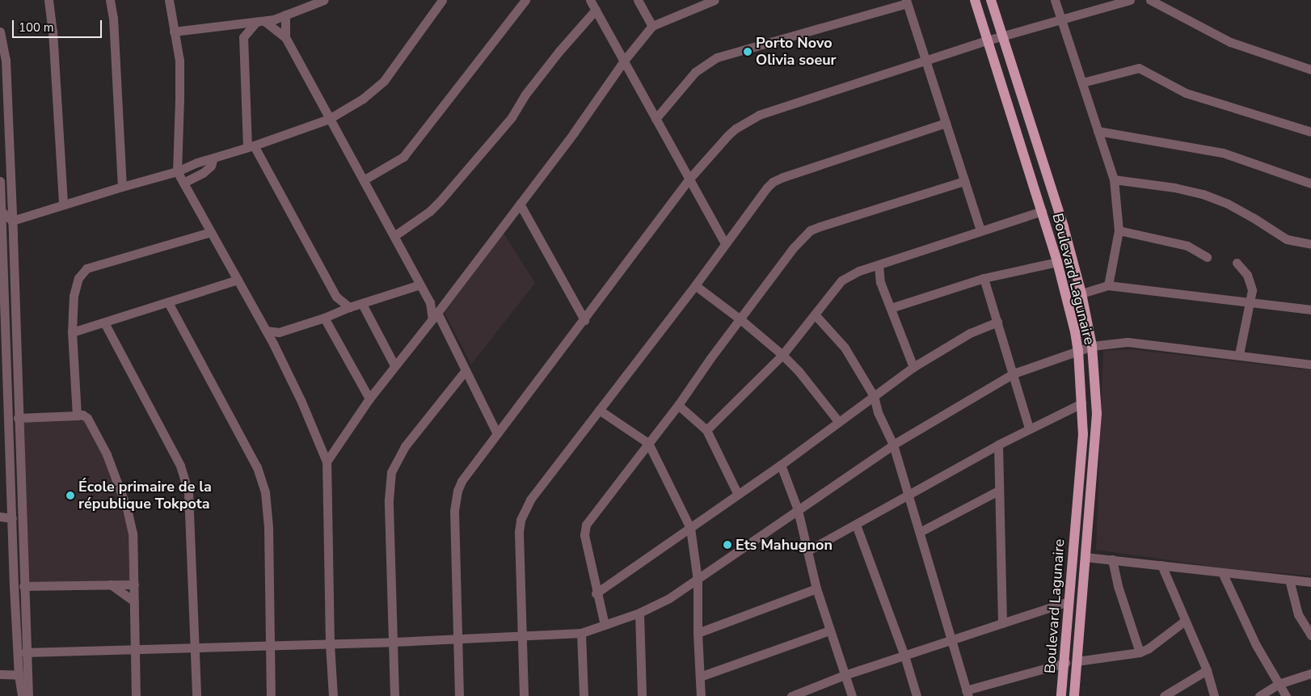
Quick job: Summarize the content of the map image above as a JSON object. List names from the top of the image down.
{
  "streets": {
    "main road": ["Boulevard Lagunaire"]
  },
  "places": ["Porto Novo Olivia soeur", "École primaire de la république Tokpota", "Ets Mahugnon"],
  "scale_bar": "100 m"
}
